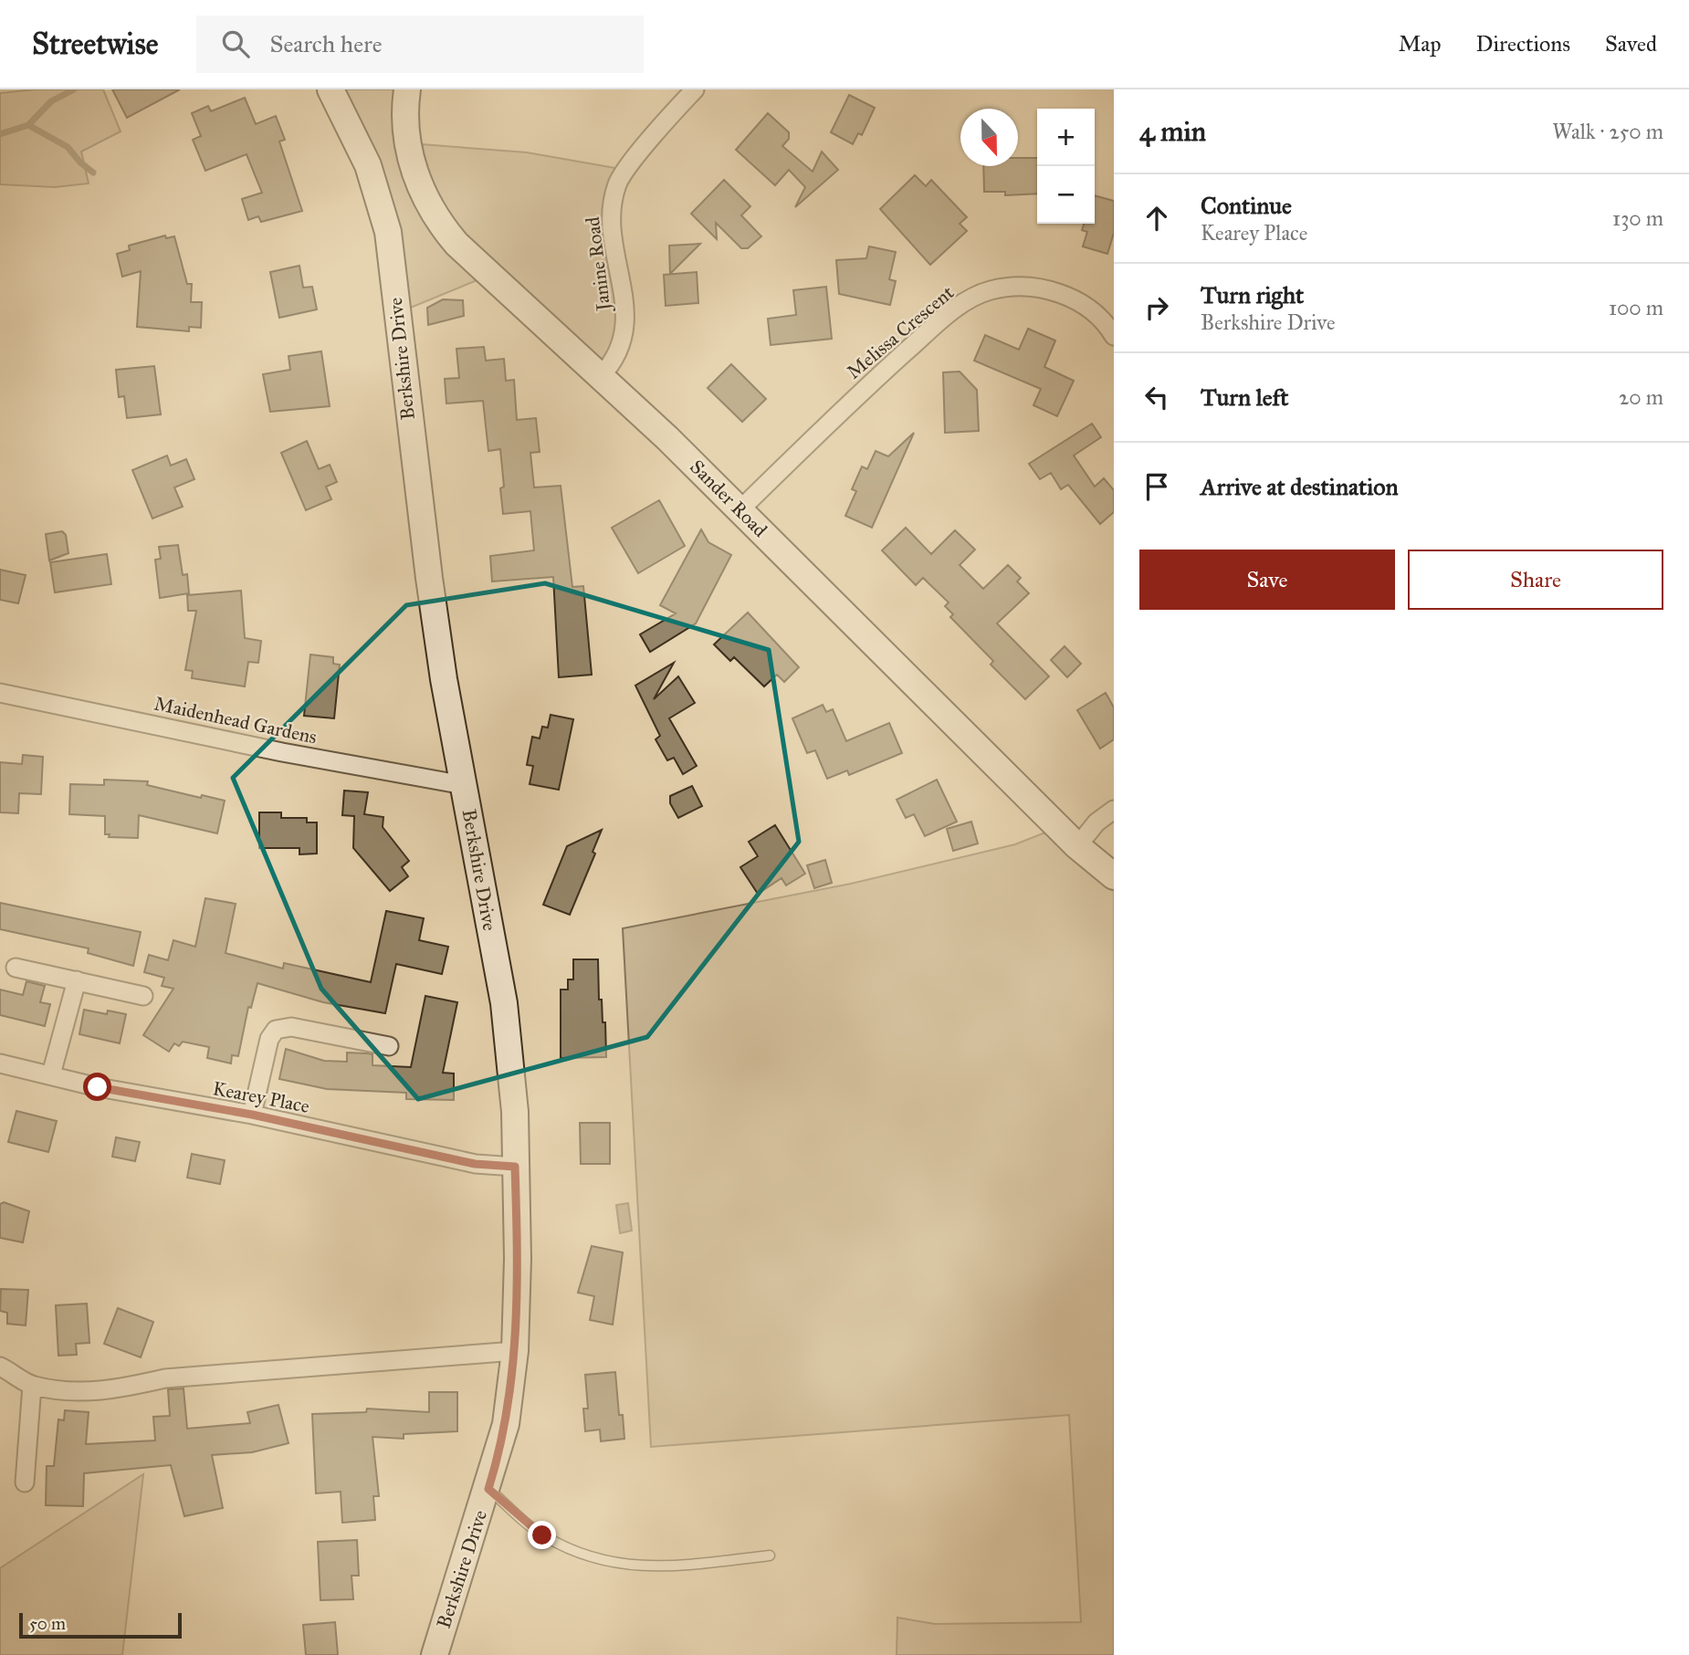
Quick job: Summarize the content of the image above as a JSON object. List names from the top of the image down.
{
  "streets": {
    "street": [
      "Janine Road",
      "Melissa Crescent",
      "Berkshire Drive",
      "Sander Road",
      "Maidenhead Gardens",
      "Kearey Place"
    ]
  },
  "crossings": [
    ["Janine Road", "Sander Road"],
    ["Melissa Crescent", "Sander Road"],
    ["Berkshire Drive", "Maidenhead Gardens"],
    ["Berkshire Drive", "Kearey Place"]
  ],
  "scale_bar": "50 m",
  "north": "bottom",
  "page": {
    "header": "Streetwise",
    "search": "Search here",
    "nav": ["Map", "Directions", "Saved"],
    "heading": ["4 min", "Walk · 250 m"],
    "map_buttons": ["+", "−"],
    "list": [
      ["Continue", "Kearey Place", "130 m"],
      ["Turn right", "Berkshire Drive", "100 m"],
      ["Turn left", "20 m"],
      "Arrive at destination"
    ],
    "buttons": ["Save", "Share"],
    "scale": "50 m"
  }
}
